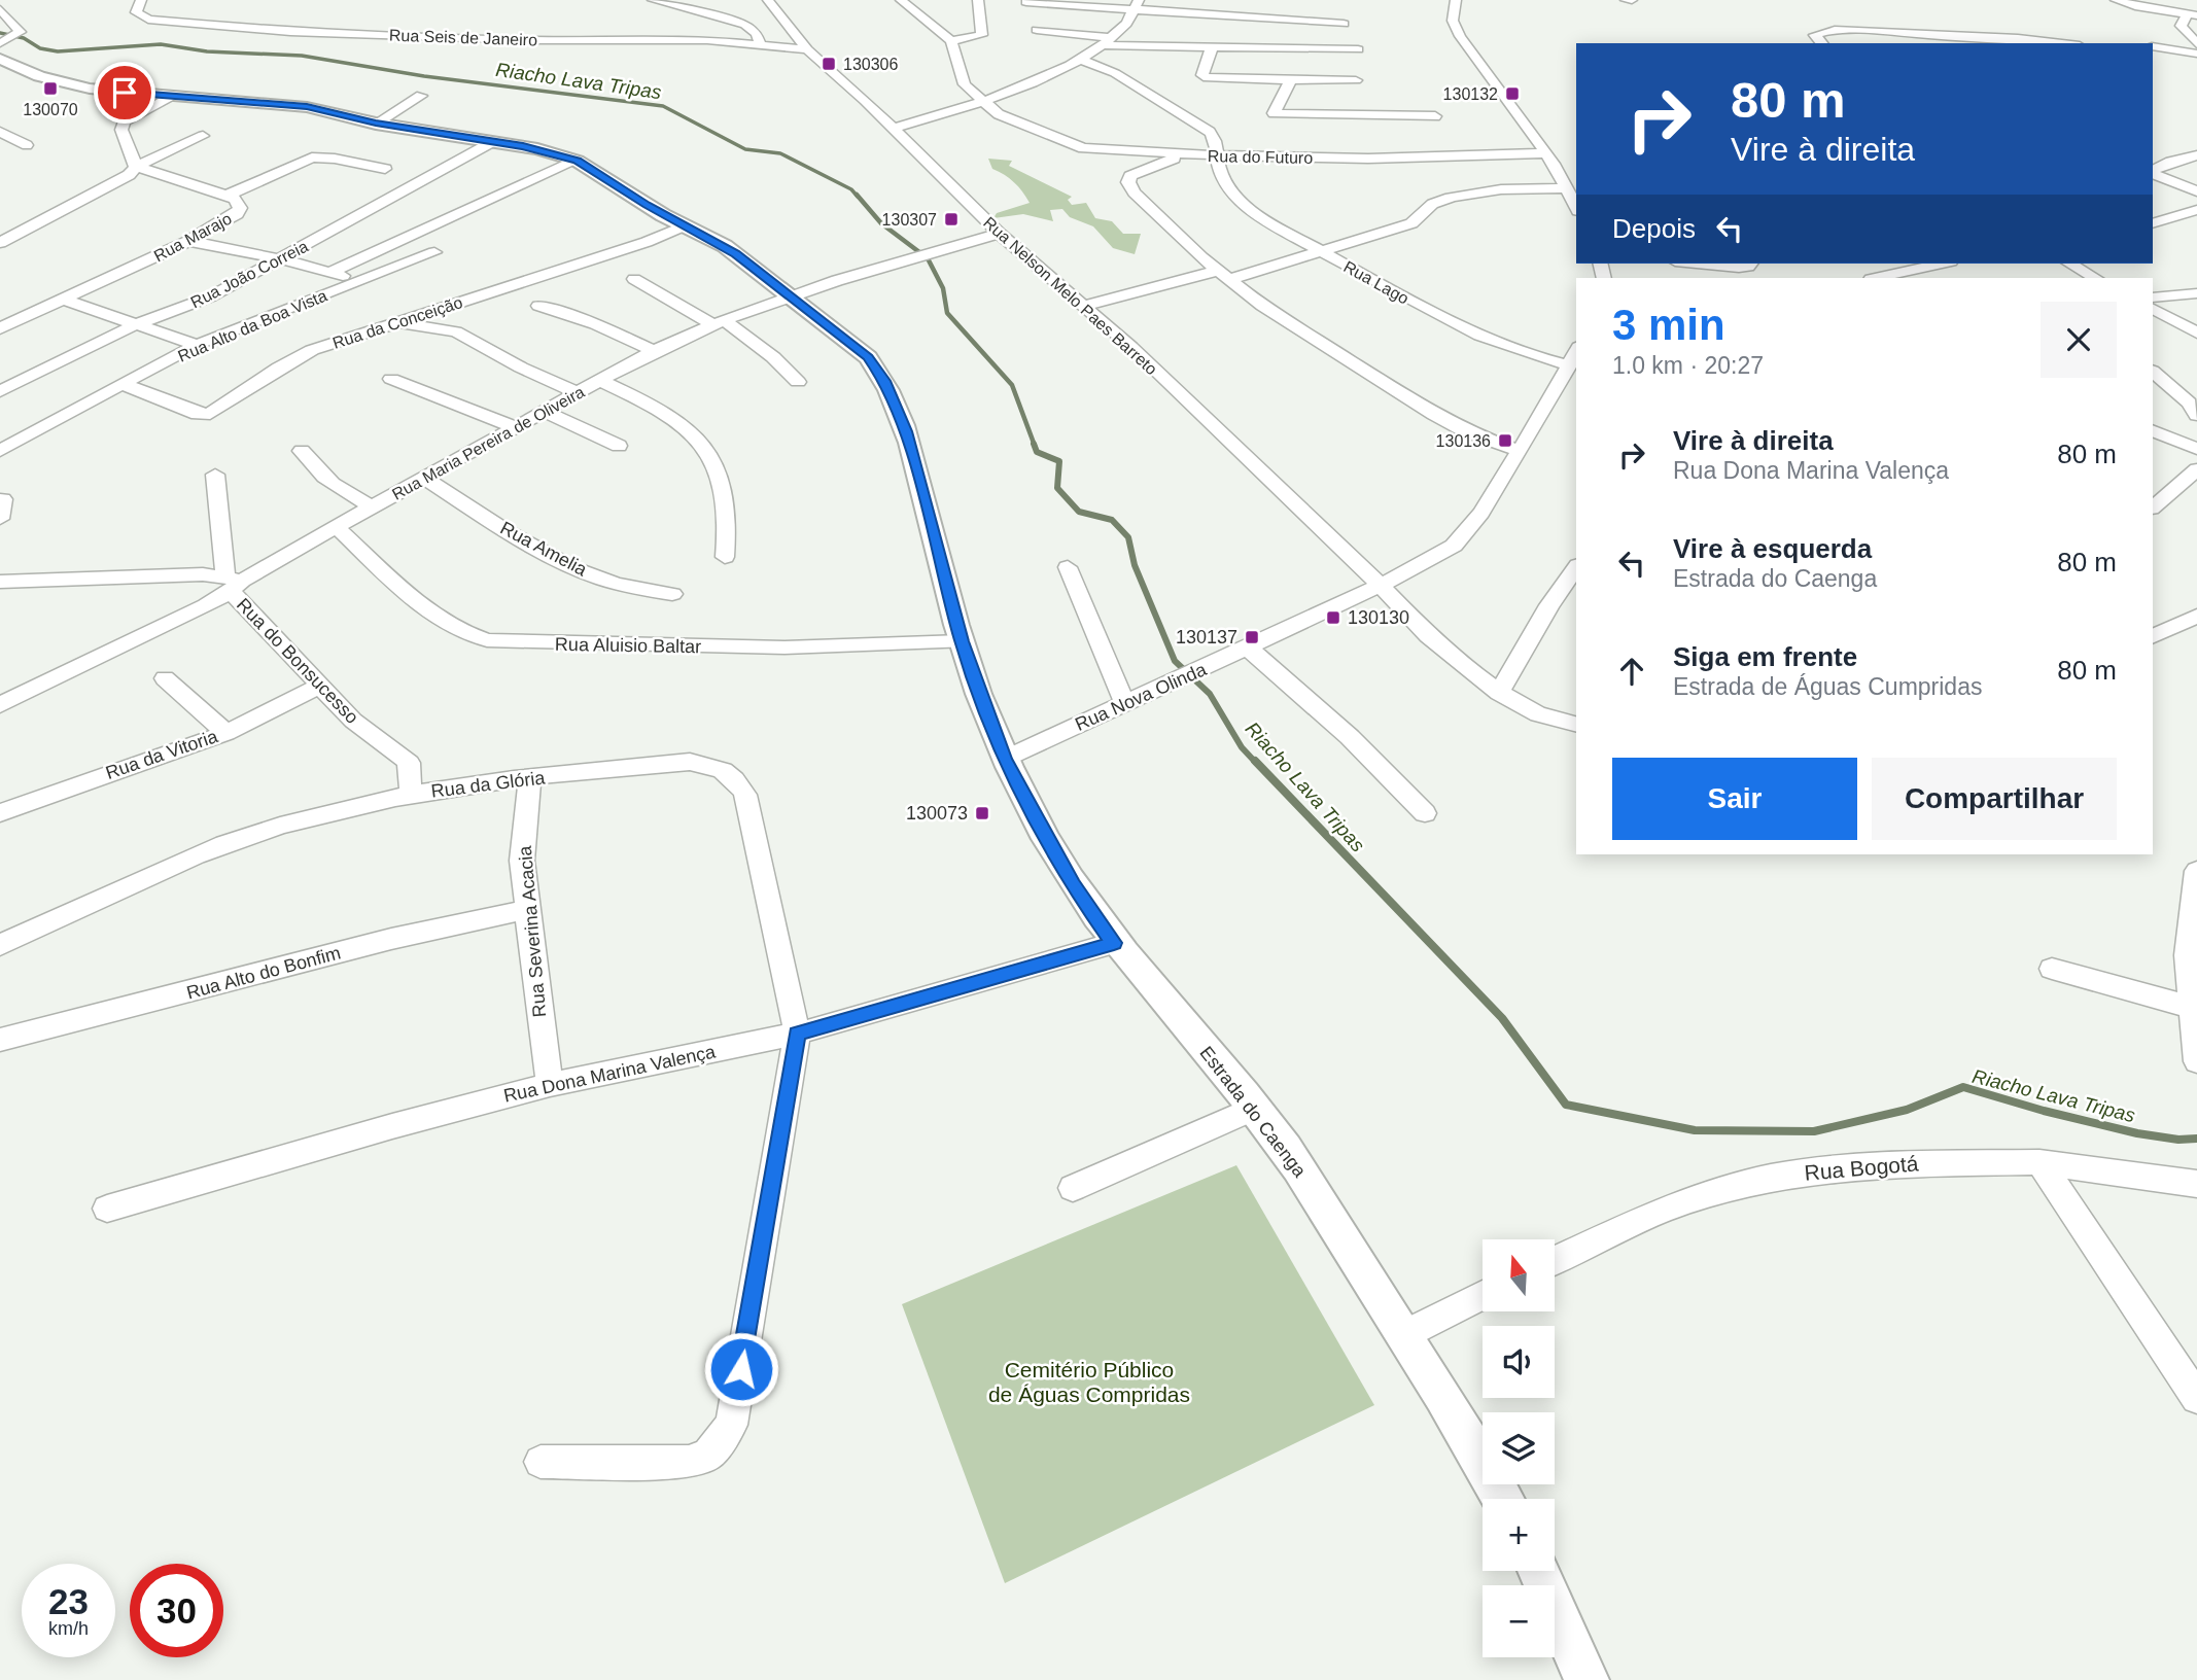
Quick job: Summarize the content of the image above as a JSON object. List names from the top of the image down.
{
  "streets": {
    "main road": ["Estrada do Caenga"],
    "street": [
      "Rua Seis de Janeiro",
      "Rua do Futuro",
      "Rua Marajo",
      "Rua João Correia",
      "Rua Lago",
      "Rua Nelson Melo Paes Barreto",
      "Rua da Conceição",
      "Rua Alto da Boa Vista",
      "Rua Maria Pereira de Oliveira",
      "Rua Amelia",
      "Rua Aluisio Baltar",
      "Rua do Bonsucesso",
      "Rua Nova Olinda",
      "Rua da Vitoria",
      "Rua da Glória",
      "Rua Severina Acacia",
      "Rua Alto do Bonfim",
      "Rua Dona Marina Valença",
      "Rua Bogotá"
    ]
  },
  "crossings": [
    ["Rua Seis de Janeiro", "Rua Nelson Melo Paes Barreto"],
    ["Rua do Futuro", "Rua Lago"],
    ["Rua João Correia", "Estrada do Caenga"],
    ["Rua Lago", "Rua Nova Olinda"],
    ["Rua Nelson Melo Paes Barreto", "Rua Maria Pereira de Oliveira"],
    ["Rua Nelson Melo Paes Barreto", "Rua Nova Olinda"],
    ["Rua da Conceição", "Rua Alto da Boa Vista"],
    ["Rua da Conceição", "Estrada do Caenga"],
    ["Rua Maria Pereira de Oliveira", "Rua Amelia"],
    ["Rua Maria Pereira de Oliveira", "Rua Aluisio Baltar"],
    ["Rua Maria Pereira de Oliveira", "Rua do Bonsucesso"],
    ["Rua Maria Pereira de Oliveira", "Estrada do Caenga"],
    ["Rua Aluisio Baltar", "Estrada do Caenga"],
    ["Rua do Bonsucesso", "Rua da Vitoria"],
    ["Rua do Bonsucesso", "Rua da Glória"],
    ["Rua Nova Olinda", "Estrada do Caenga"],
    ["Rua da Glória", "Rua Severina Acacia"],
    ["Rua da Glória", "Rua Dona Marina Valença"],
    ["Rua Severina Acacia", "Rua Alto do Bonfim"],
    ["Rua Severina Acacia", "Rua Dona Marina Valença"],
    ["Rua Dona Marina Valença", "Estrada do Caenga"]
  ],
  "water": ["Riacho Lava Tripas"],
  "parks": ["Cemitério Público de Águas Compridas"],
  "places": {
    "transit": [
      "130306",
      "130070",
      "130132",
      "130307",
      "130136",
      "130130",
      "130137",
      "130073"
    ]
  },
  "north": "top",
  "page": {
    "turn": ["80 m", "Vire à direita"],
    "then": "Depois",
    "heading": ["3 min", "1.0 km · 20:27"],
    "list": [
      {
        "name": "Vire à direita",
        "note": "Rua Dona Marina Valença",
        "value": "80 m"
      },
      {
        "name": "Vire à esquerda",
        "note": "Estrada do Caenga",
        "value": "80 m"
      },
      {
        "name": "Siga em frente",
        "note": "Estrada de Águas Cumpridas",
        "value": "80 m"
      }
    ],
    "buttons": ["Sair", "Compartilhar"],
    "map_buttons": ["+", "−"],
    "speed": "23 km/h",
    "limit": "30"
  }
}
